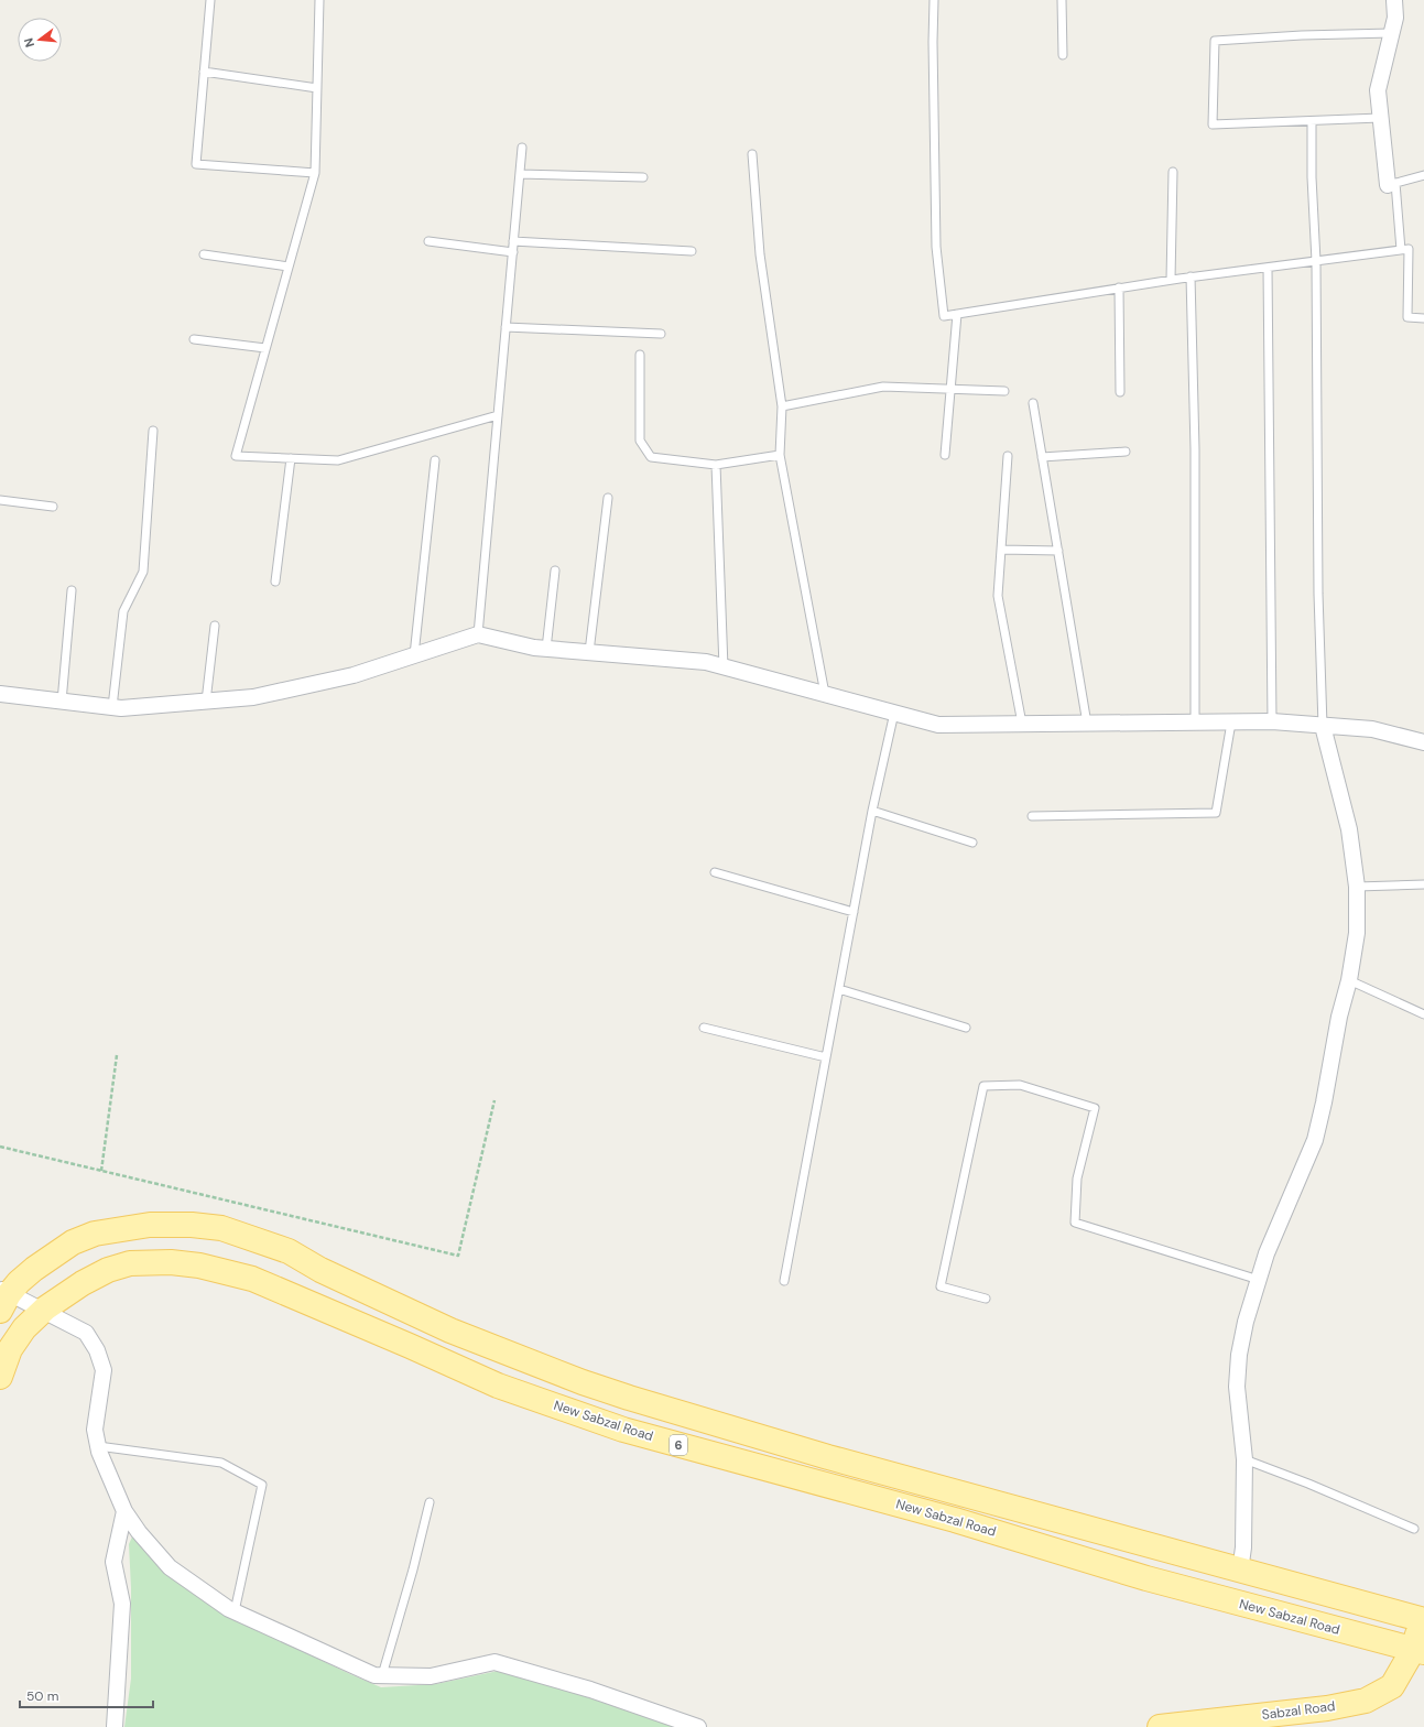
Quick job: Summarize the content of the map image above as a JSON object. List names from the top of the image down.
{
  "streets": {
    "main road": ["New Sabzal Road", "6", "Sabzal Road"]
  },
  "crossings": [
    ["New Sabzal Road", "Sabzal Road"]
  ],
  "scale_bar": "50 m",
  "north": "left"
}
